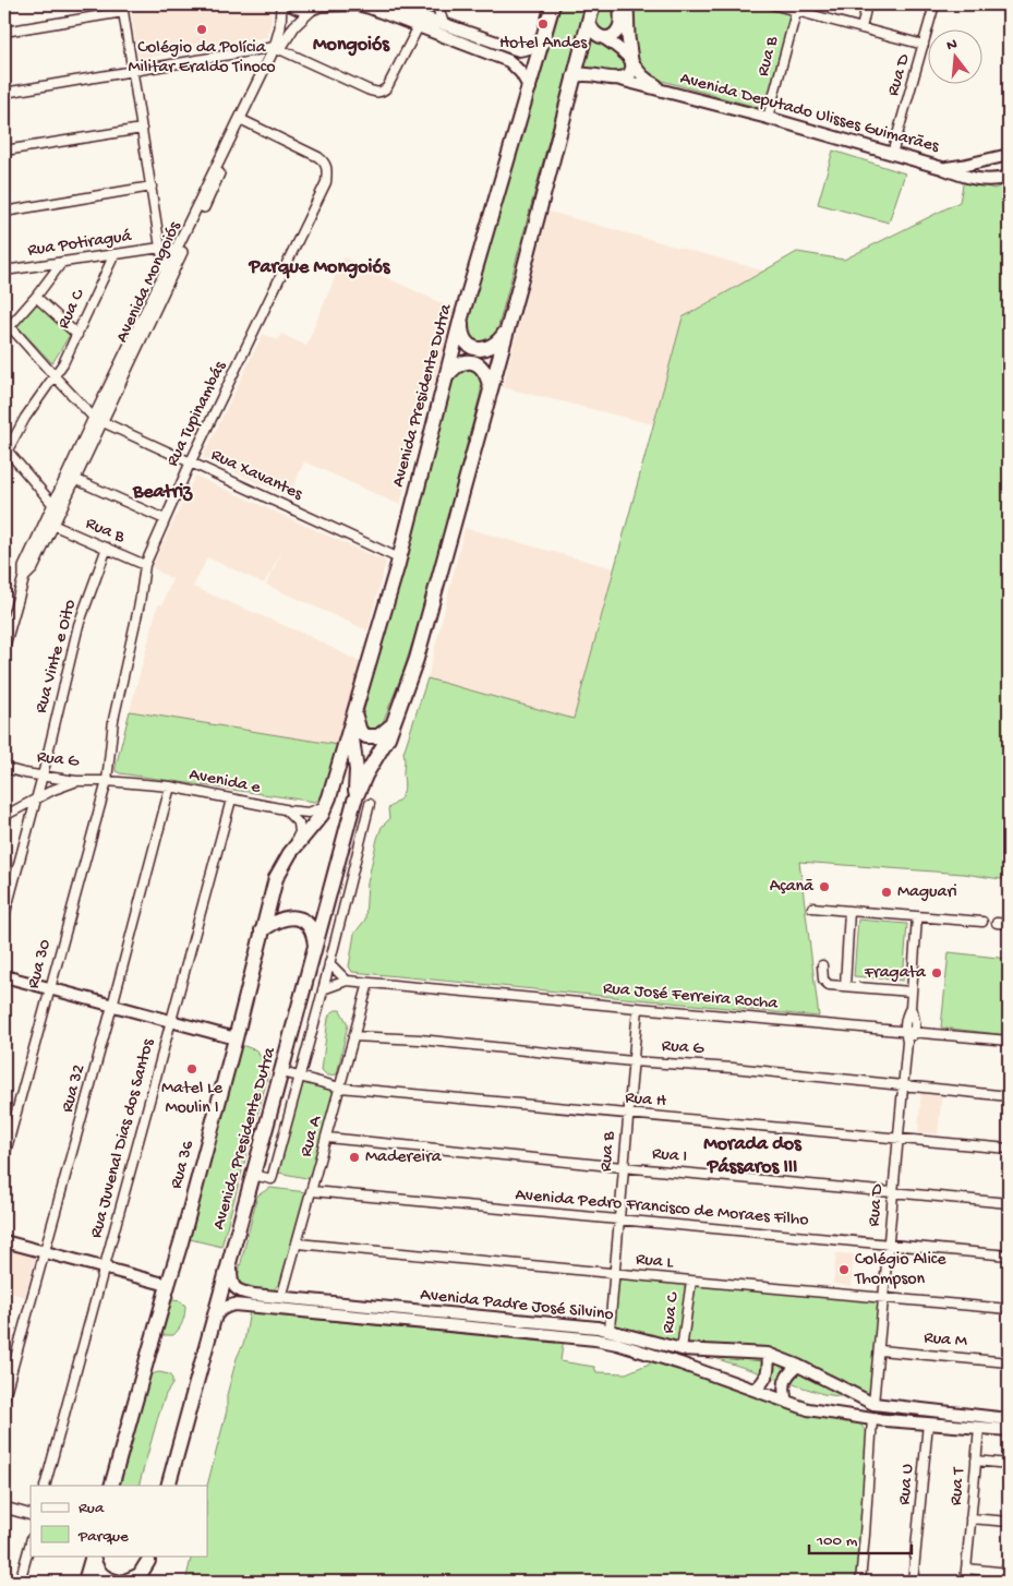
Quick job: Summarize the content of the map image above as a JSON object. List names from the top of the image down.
{
  "streets": {
    "highway": ["Avenida Presidente Dutra", "Rua 36"],
    "main road": ["Avenida Deputado Ulisses Guimarães", "Avenida Padre José Silvino"],
    "street": [
      "Rua B",
      "Rua D",
      "Rua Potiraguá",
      "Avenida Mongoiós",
      "Rua C",
      "Rua Tupinambás",
      "Rua Xavantes",
      "Rua Vinte e Oito",
      "Rua G",
      "Avenida e",
      "Rua 30",
      "Rua José Ferreira Rocha",
      "Rua 32",
      "Rua H",
      "Rua A",
      "Rua Juvenal Dias dos Santos",
      "Rua I",
      "Avenida Pedro Francisco de Moraes Filho",
      "Rua L",
      "Rua M",
      "Rua U",
      "Rua T"
    ]
  },
  "crossings": [
    ["Rua B", "Avenida Deputado Ulisses Guimarães"],
    ["Rua B", "Avenida Mongoiós"],
    ["Rua B", "Rua Tupinambás"],
    ["Rua B", "Rua Vinte e Oito"],
    ["Rua B", "Rua G"],
    ["Rua B", "Rua José Ferreira Rocha"],
    ["Rua B", "Rua H"],
    ["Rua B", "Rua I"],
    ["Rua B", "Avenida Pedro Francisco de Moraes Filho"],
    ["Rua B", "Rua L"],
    ["Rua B", "Avenida Padre José Silvino"],
    ["Rua D", "Avenida Deputado Ulisses Guimarães"],
    ["Rua D", "Rua G"],
    ["Rua D", "Rua José Ferreira Rocha"],
    ["Rua D", "Rua H"],
    ["Rua D", "Rua I"],
    ["Rua D", "Avenida Pedro Francisco de Moraes Filho"],
    ["Rua D", "Rua L"],
    ["Rua D", "Avenida Padre José Silvino"],
    ["Rua D", "Rua M"],
    ["Avenida Deputado Ulisses Guimarães", "Avenida Presidente Dutra"],
    ["Rua Potiraguá", "Rua C"],
    ["Avenida Mongoiós", "Rua Tupinambás"],
    ["Avenida Mongoiós", "Rua Xavantes"],
    ["Rua C", "Rua Xavantes"],
    ["Rua C", "Rua L"],
    ["Rua C", "Avenida Padre José Silvino"],
    ["Avenida Presidente Dutra", "Rua Xavantes"],
    ["Avenida Presidente Dutra", "Rua H"],
    ["Avenida Presidente Dutra", "Avenida Padre José Silvino"],
    ["Rua Tupinambás", "Rua Xavantes"],
    ["Rua Tupinambás", "Rua G"],
    ["Rua Tupinambás", "Avenida e"],
    ["Rua Tupinambás", "Rua 30"],
    ["Rua Vinte e Oito", "Rua G"],
    ["Rua G", "Avenida e"],
    ["Rua G", "Rua 30"],
    ["Rua G", "Rua A"],
    ["Avenida e", "Rua 30"],
    ["Avenida e", "Rua 32"],
    ["Avenida e", "Rua Juvenal Dias dos Santos"],
    ["Avenida e", "Rua 36"],
    ["Rua José Ferreira Rocha", "Rua A"],
    ["Rua H", "Rua A"],
    ["Rua A", "Rua I"],
    ["Rua A", "Avenida Pedro Francisco de Moraes Filho"],
    ["Rua A", "Rua L"],
    ["Rua A", "Avenida Padre José Silvino"],
    ["Avenida Padre José Silvino", "Rua U"],
    ["Avenida Padre José Silvino", "Rua T"]
  ],
  "districts": [
    "Mongoiós",
    "Parque Mongoiós",
    "Beatriz",
    "Morada dos Pássaros III"
  ],
  "places": [
    "Hotel Andes",
    "Colégio da Polícia Militar Eraldo Tinoco",
    "Açanã",
    "Maguari",
    "Fragata",
    "Matel Le Moulin I",
    "Madereira",
    "Colégio Alice Thompson"
  ],
  "legend": ["Rua", "Parque"],
  "scale_bar": "100 m",
  "north": "top"
}
